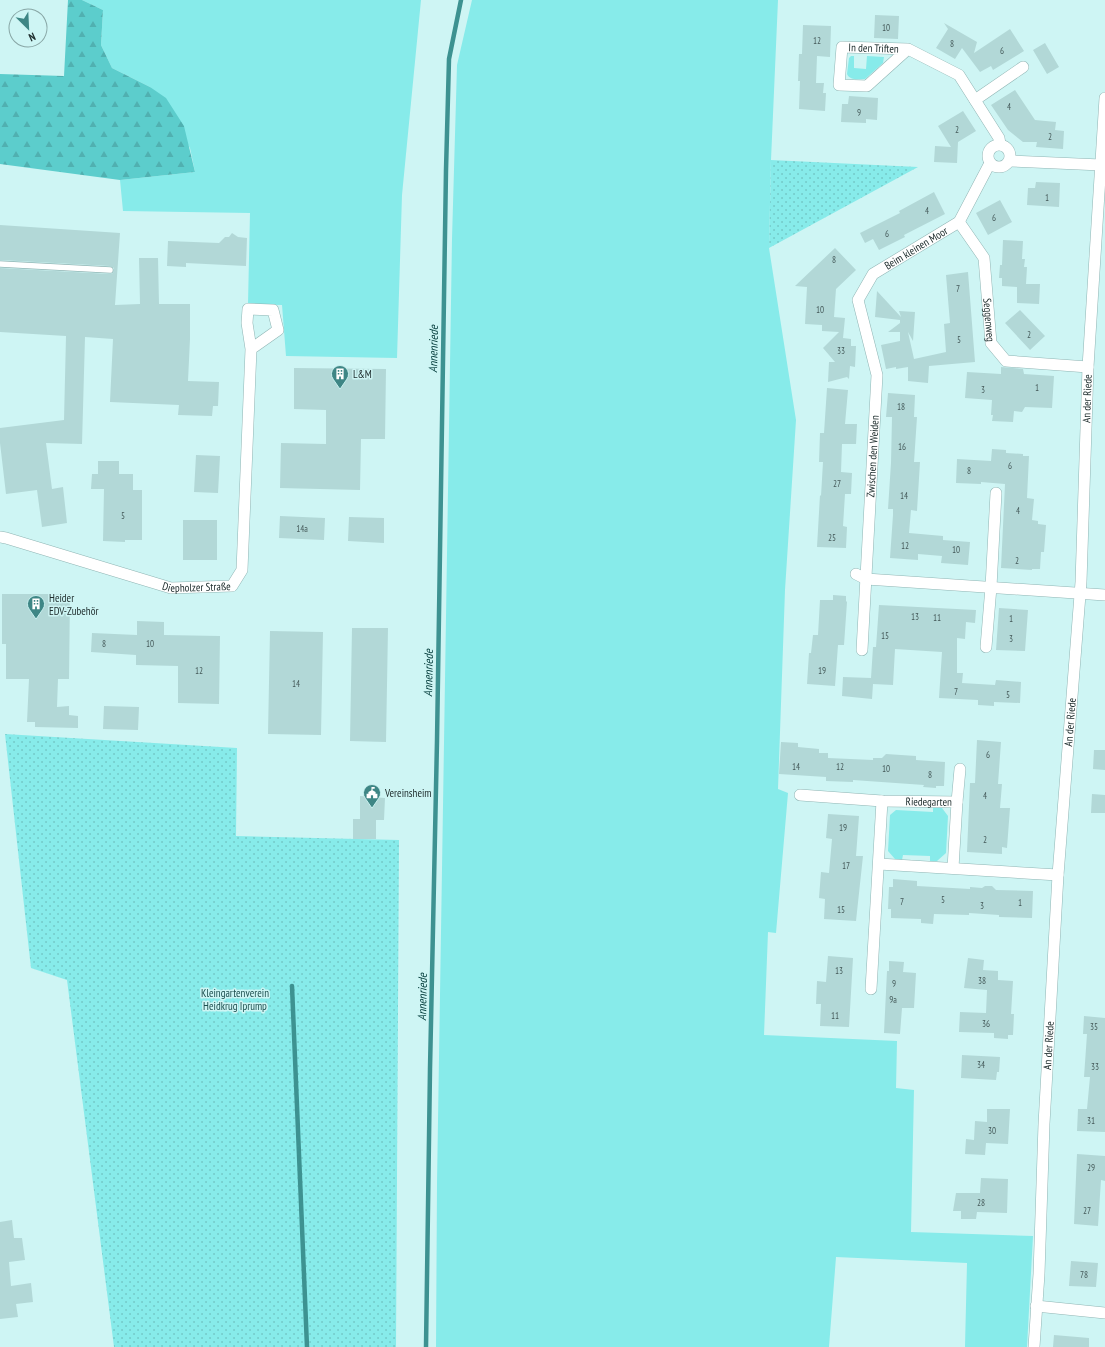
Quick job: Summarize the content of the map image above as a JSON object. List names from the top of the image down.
{
  "streets": {
    "street": [
      "In den Triften",
      "Beim kleinen Moor",
      "Seggenweg",
      "An der Riede",
      "Zwischen den Weiden",
      "Diepholzer Straße",
      "Riedegarten"
    ]
  },
  "crossings": [
    ["In den Triften", "Beim kleinen Moor"],
    ["Beim kleinen Moor", "Seggenweg"],
    ["Beim kleinen Moor", "Zwischen den Weiden"],
    ["Seggenweg", "An der Riede"]
  ],
  "water": ["Annenriede"],
  "parks": ["Kleingartenverein Heidkrug Iprump"],
  "places": {
    "building": ["L&M", "Heider EDV-Zubehör"],
    "public building": ["Vereinsheim"]
  },
  "house_numbers": [
    "10",
    "12",
    "8",
    "6",
    "4",
    "9",
    "2",
    "2",
    "1",
    "4",
    "6",
    "6",
    "8",
    "7",
    "10",
    "2",
    "5",
    "33",
    "1",
    "3",
    "18",
    "16",
    "6",
    "8",
    "27",
    "14",
    "4",
    "5",
    "14a",
    "25",
    "12",
    "10",
    "2",
    "13",
    "11",
    "1",
    "15",
    "3",
    "8",
    "10",
    "12",
    "19",
    "14",
    "7",
    "5",
    "6",
    "14",
    "12",
    "10",
    "8",
    "4",
    "19",
    "2",
    "17",
    "5",
    "7",
    "1",
    "3",
    "15",
    "13",
    "38",
    "9",
    "9a",
    "11",
    "36",
    "35",
    "34",
    "33",
    "31",
    "30",
    "29",
    "28",
    "27",
    "78"
  ],
  "north": "bottom right"
}
